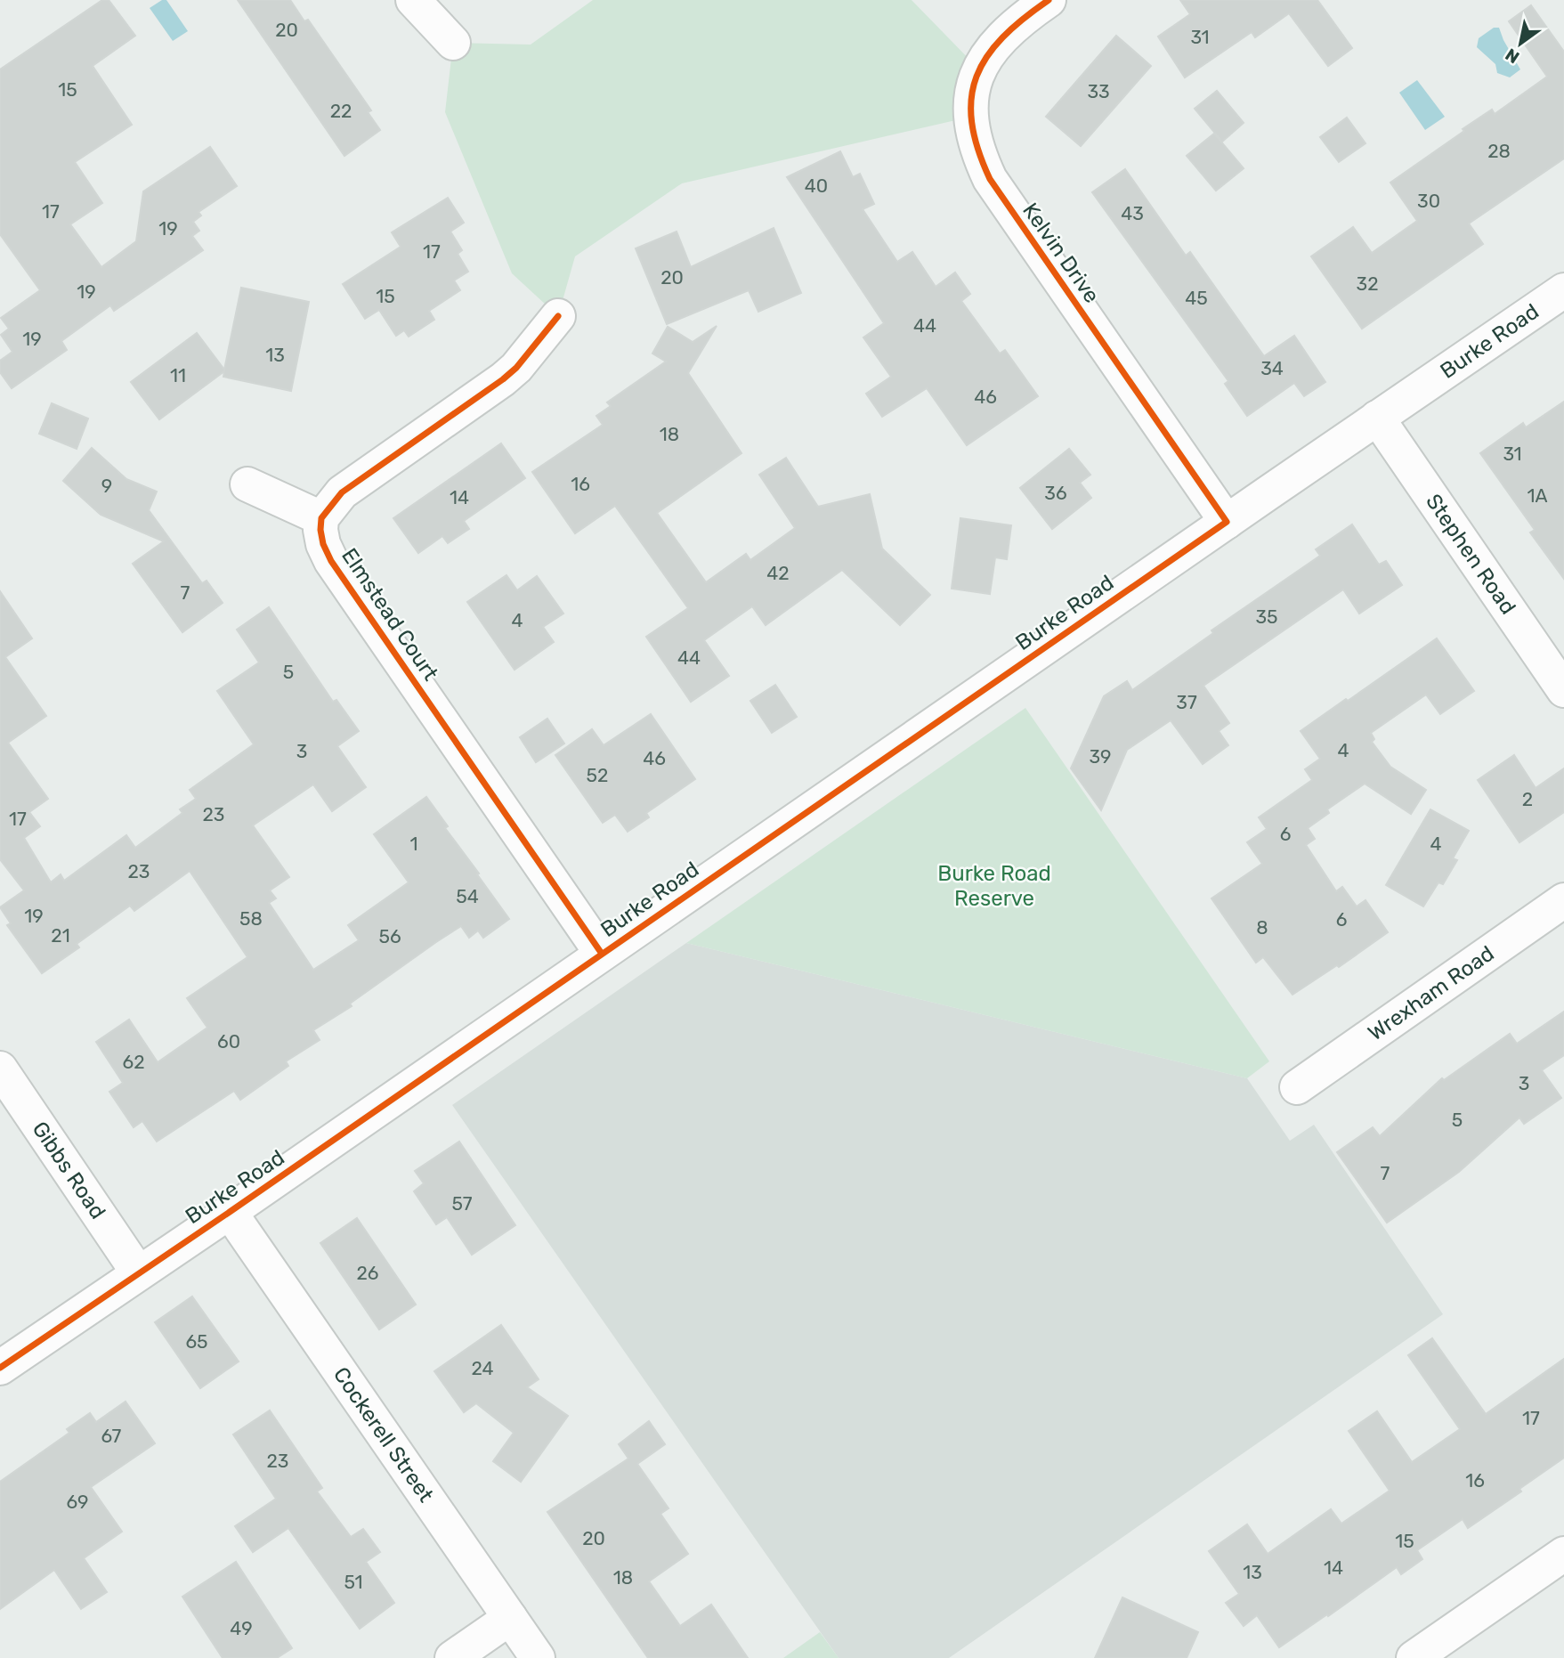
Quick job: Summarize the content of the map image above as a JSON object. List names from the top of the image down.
{
  "streets": {
    "street": [
      "Kelvin Drive",
      "Burke Road",
      "Stephen Road",
      "Elmstead Court",
      "Wrexham Road",
      "Gibbs Road",
      "Cockerell Street"
    ]
  },
  "crossings": [
    ["Kelvin Drive", "Burke Road"],
    ["Burke Road", "Stephen Road"],
    ["Burke Road", "Elmstead Court"],
    ["Burke Road", "Gibbs Road"],
    ["Burke Road", "Cockerell Street"]
  ],
  "parks": ["Burke Road Reserve"],
  "house_numbers": [
    "20",
    "31",
    "15",
    "33",
    "22",
    "28",
    "40",
    "30",
    "17",
    "43",
    "19",
    "17",
    "20",
    "32",
    "19",
    "15",
    "45",
    "44",
    "19",
    "13",
    "34",
    "11",
    "46",
    "18",
    "31",
    "16",
    "9",
    "36",
    "1A",
    "14",
    "42",
    "7",
    "35",
    "4",
    "44",
    "5",
    "37",
    "4",
    "3",
    "39",
    "46",
    "52",
    "2",
    "23",
    "17",
    "6",
    "1",
    "4",
    "23",
    "54",
    "19",
    "58",
    "6",
    "8",
    "21",
    "56",
    "60",
    "62",
    "3",
    "5",
    "7",
    "57",
    "26",
    "65",
    "24",
    "17",
    "67",
    "23",
    "16",
    "69",
    "20",
    "15",
    "14",
    "13",
    "18",
    "51",
    "49"
  ],
  "north": "bottom left"
}
